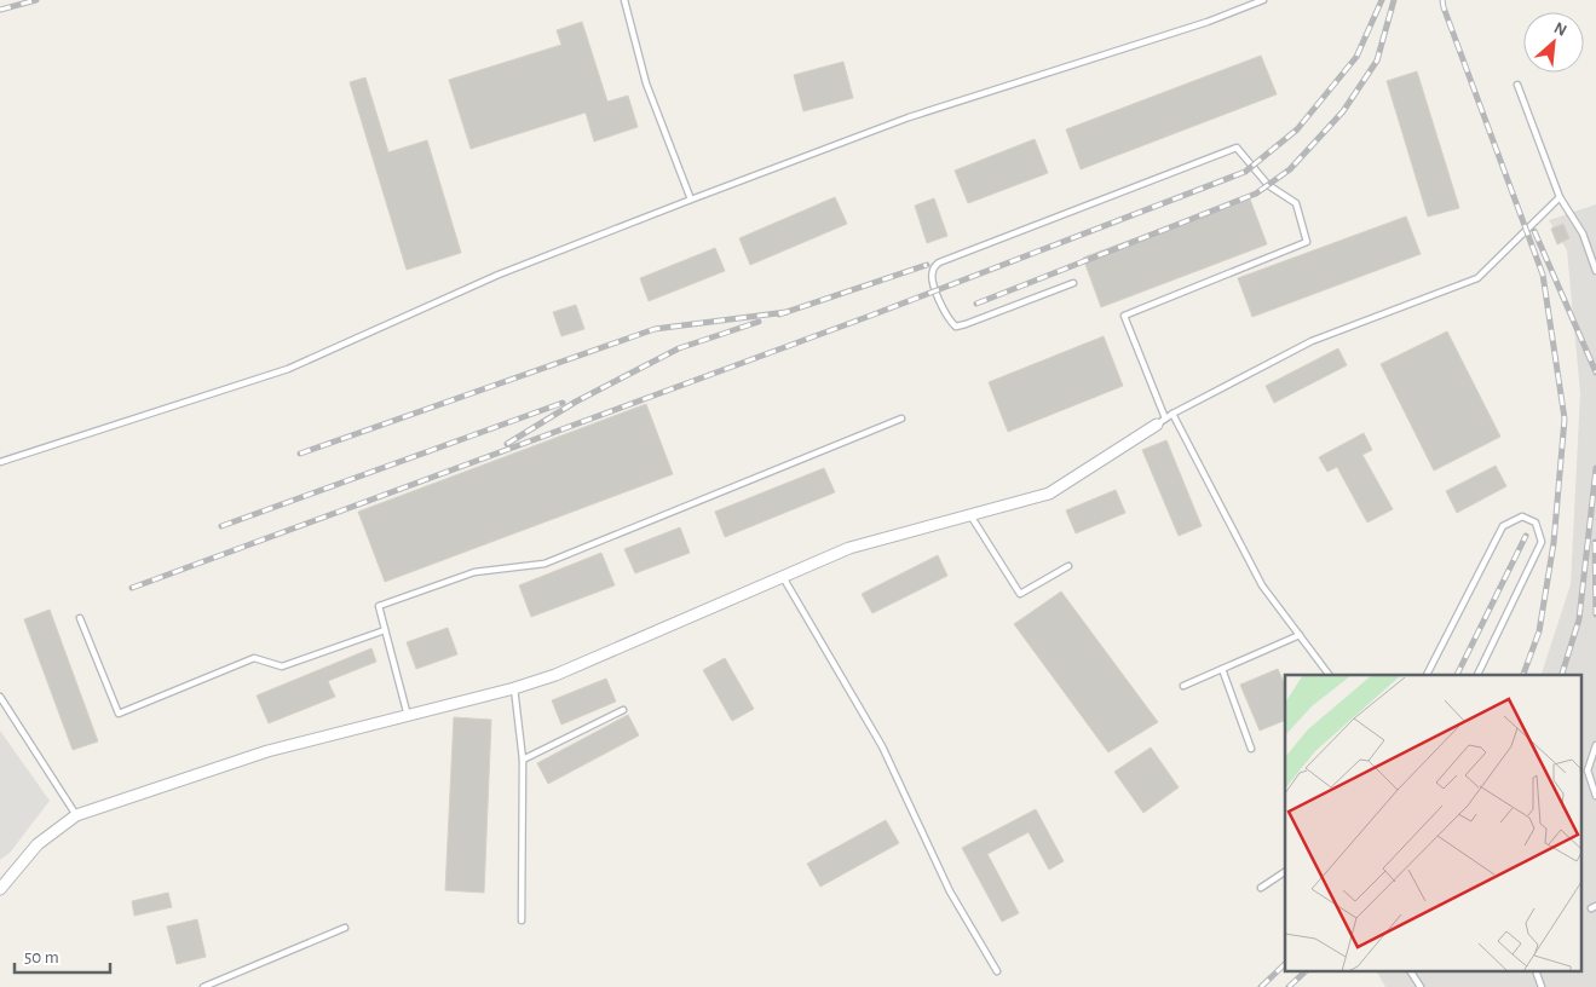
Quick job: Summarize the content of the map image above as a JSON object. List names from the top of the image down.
{
  "scale_bar": "50 m",
  "north": "top right"
}
